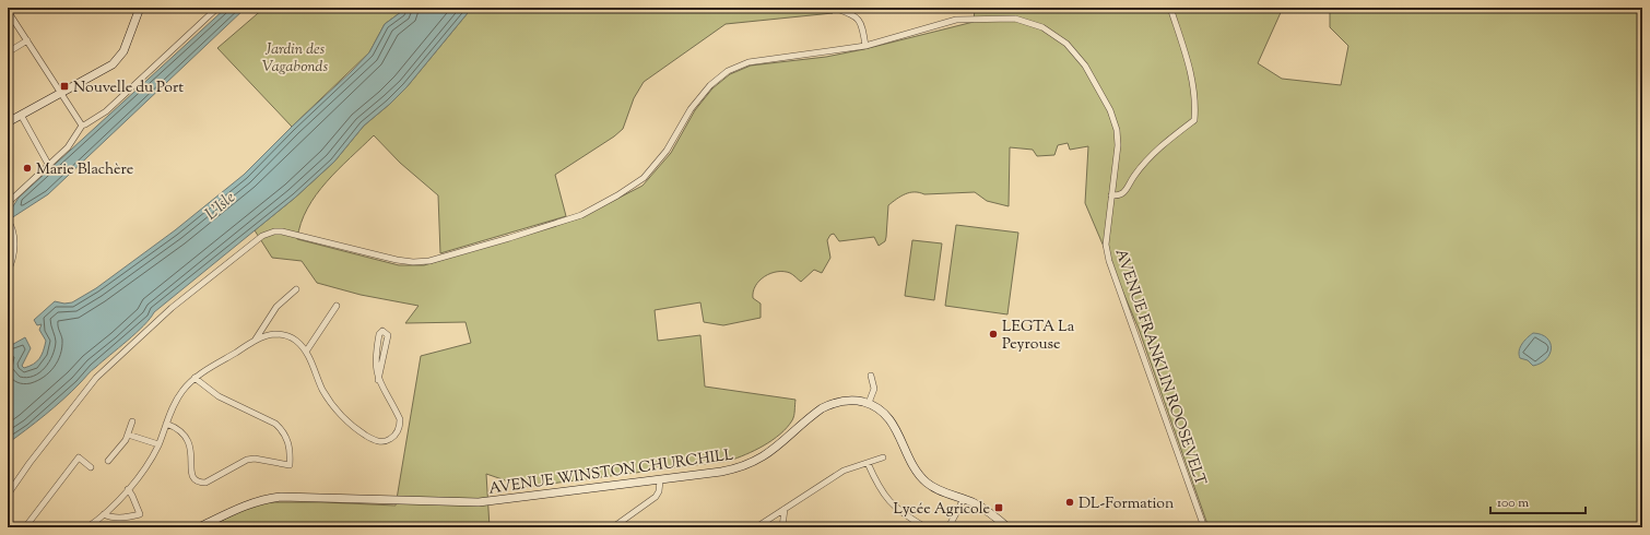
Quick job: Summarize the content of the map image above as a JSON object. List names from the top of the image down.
{
  "streets": {
    "main road": ["AVENUE WINSTON CHURCHILL"],
    "street": ["AVENUE FRANKLIN ROOSEVELT"]
  },
  "water": ["L'Isle"],
  "parks": ["Jardin des Vagabonds"],
  "places": {
    "transit": ["Nouvelle du Port", "Lycée Agricole"],
    "other": ["Marie Blachère", "LEGTA La Peyrouse", "DL-Formation"]
  },
  "scale_bar": "100 m"
}
